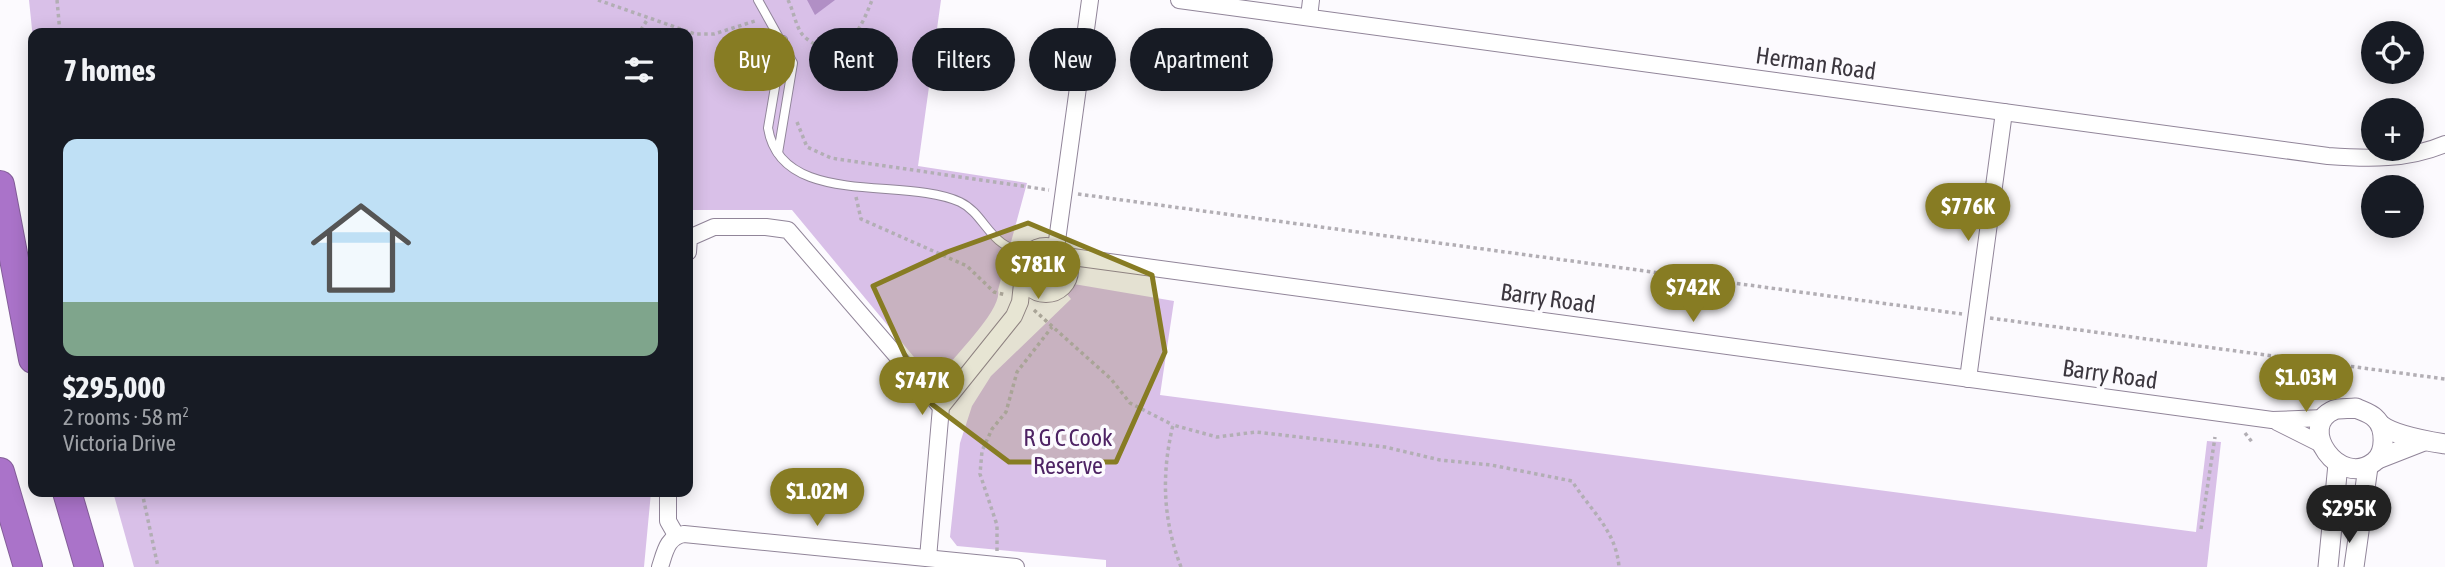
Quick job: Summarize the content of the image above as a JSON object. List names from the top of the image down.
{
  "streets": {
    "street": ["Herman Road", "Barry Road"]
  },
  "parks": ["R G C Cook Reserve"],
  "page": {
    "map_buttons": ["+", "−"],
    "chip": [
      "Buy",
      "Rent",
      "Filters",
      "New",
      "Apartment"
    ],
    "heading": "7 homes",
    "list": [
      {
        "name": "$295,000",
        "note": "2 rooms · 58 m² · Victoria Drive"
      }
    ],
    "price": [
      "$776K",
      "$781K",
      "$742K",
      "$1.03M",
      "$747K",
      "$1.02M",
      "$295K"
    ]
  }
}
